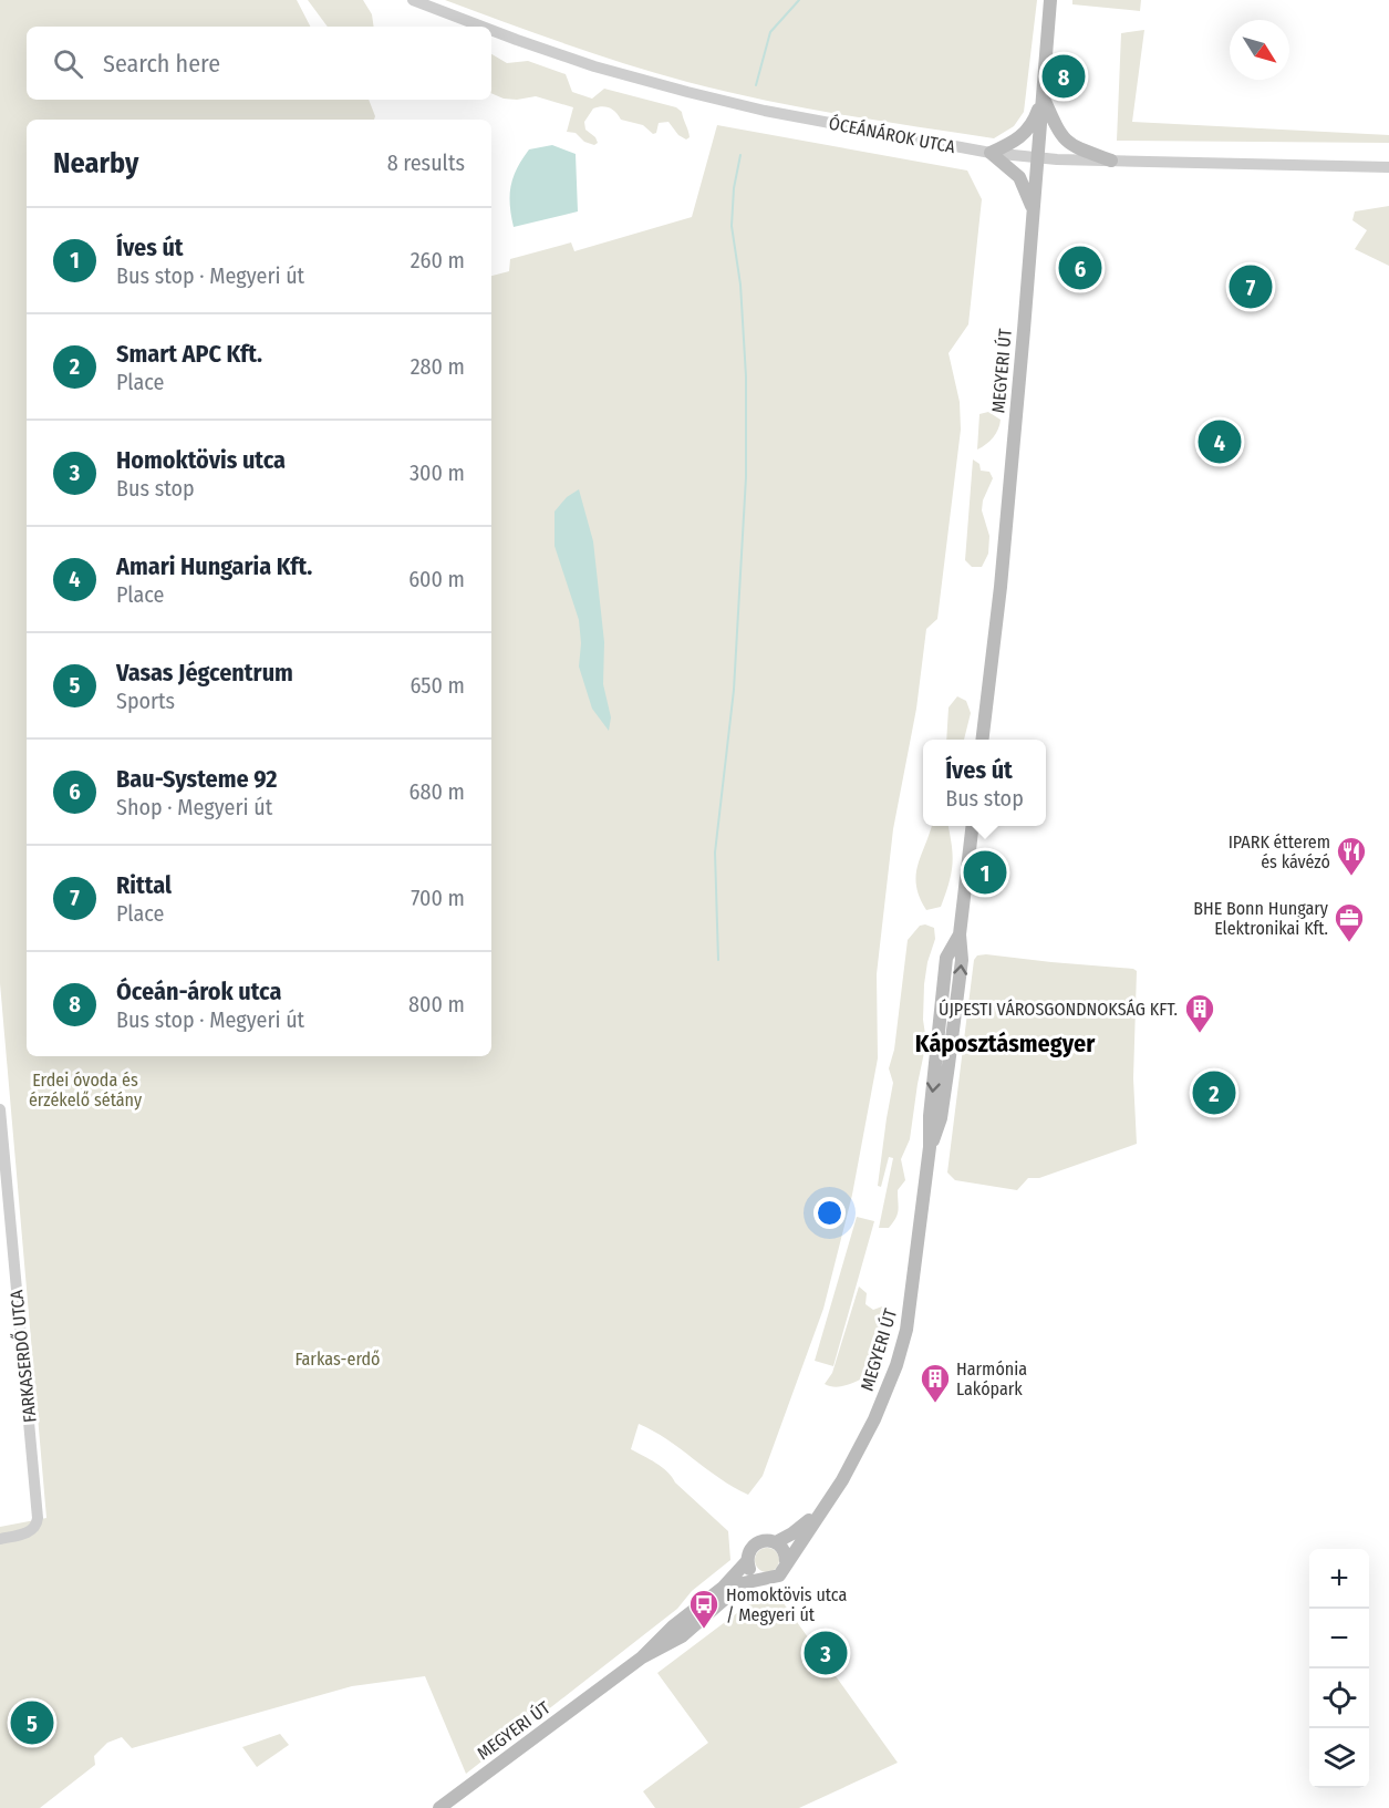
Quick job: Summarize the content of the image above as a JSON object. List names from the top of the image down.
{
  "streets": {
    "main road": ["MEGYERI ÚT"],
    "street": ["ÓCEÁNÁROK UTCA", "FARKASERDŐ UTCA"]
  },
  "crossings": [
    ["ÓCEÁNÁROK UTCA", "MEGYERI ÚT"]
  ],
  "districts": ["Káposztásmegyer"],
  "parks": ["Erdei óvoda és érzékelő sétány", "Farkas-erdő"],
  "places": {
    "restaurant": ["IPARK étterem és kávézó"],
    "office": ["BHE Bonn Hungary Elektronikai Kft."],
    "building": ["ÚJPESTI VÁROSGONDNOKSÁG KFT.", "Harmónia Lakópark"],
    "bus stop": ["Homoktövis utca / Megyeri út"]
  },
  "north": "bottom right",
  "page": {
    "search": "Search here",
    "pins": [
      "8",
      "6",
      "7",
      "4",
      "1",
      "2",
      "3",
      "5"
    ],
    "heading": ["Nearby", "8 results"],
    "list": [
      {
        "mark": "1",
        "name": "Íves út",
        "note": "Bus stop · Megyeri út",
        "value": "260 m"
      },
      {
        "mark": "2",
        "name": "Smart APC Kft.",
        "note": "Place",
        "value": "280 m"
      },
      {
        "mark": "3",
        "name": "Homoktövis utca",
        "note": "Bus stop",
        "value": "300 m"
      },
      {
        "mark": "4",
        "name": "Amari Hungaria Kft.",
        "note": "Place",
        "value": "600 m"
      },
      {
        "mark": "5",
        "name": "Vasas Jégcentrum",
        "note": "Sports",
        "value": "650 m"
      },
      {
        "mark": "6",
        "name": "Bau-Systeme 92",
        "note": "Shop · Megyeri út",
        "value": "680 m"
      },
      {
        "mark": "7",
        "name": "Rittal",
        "note": "Place",
        "value": "700 m"
      },
      {
        "mark": "8",
        "name": "Óceán-árok utca",
        "note": "Bus stop · Megyeri út",
        "value": "800 m"
      }
    ],
    "popup": ["Íves út", "Bus stop"],
    "map_buttons": ["+", "−"]
  }
}
